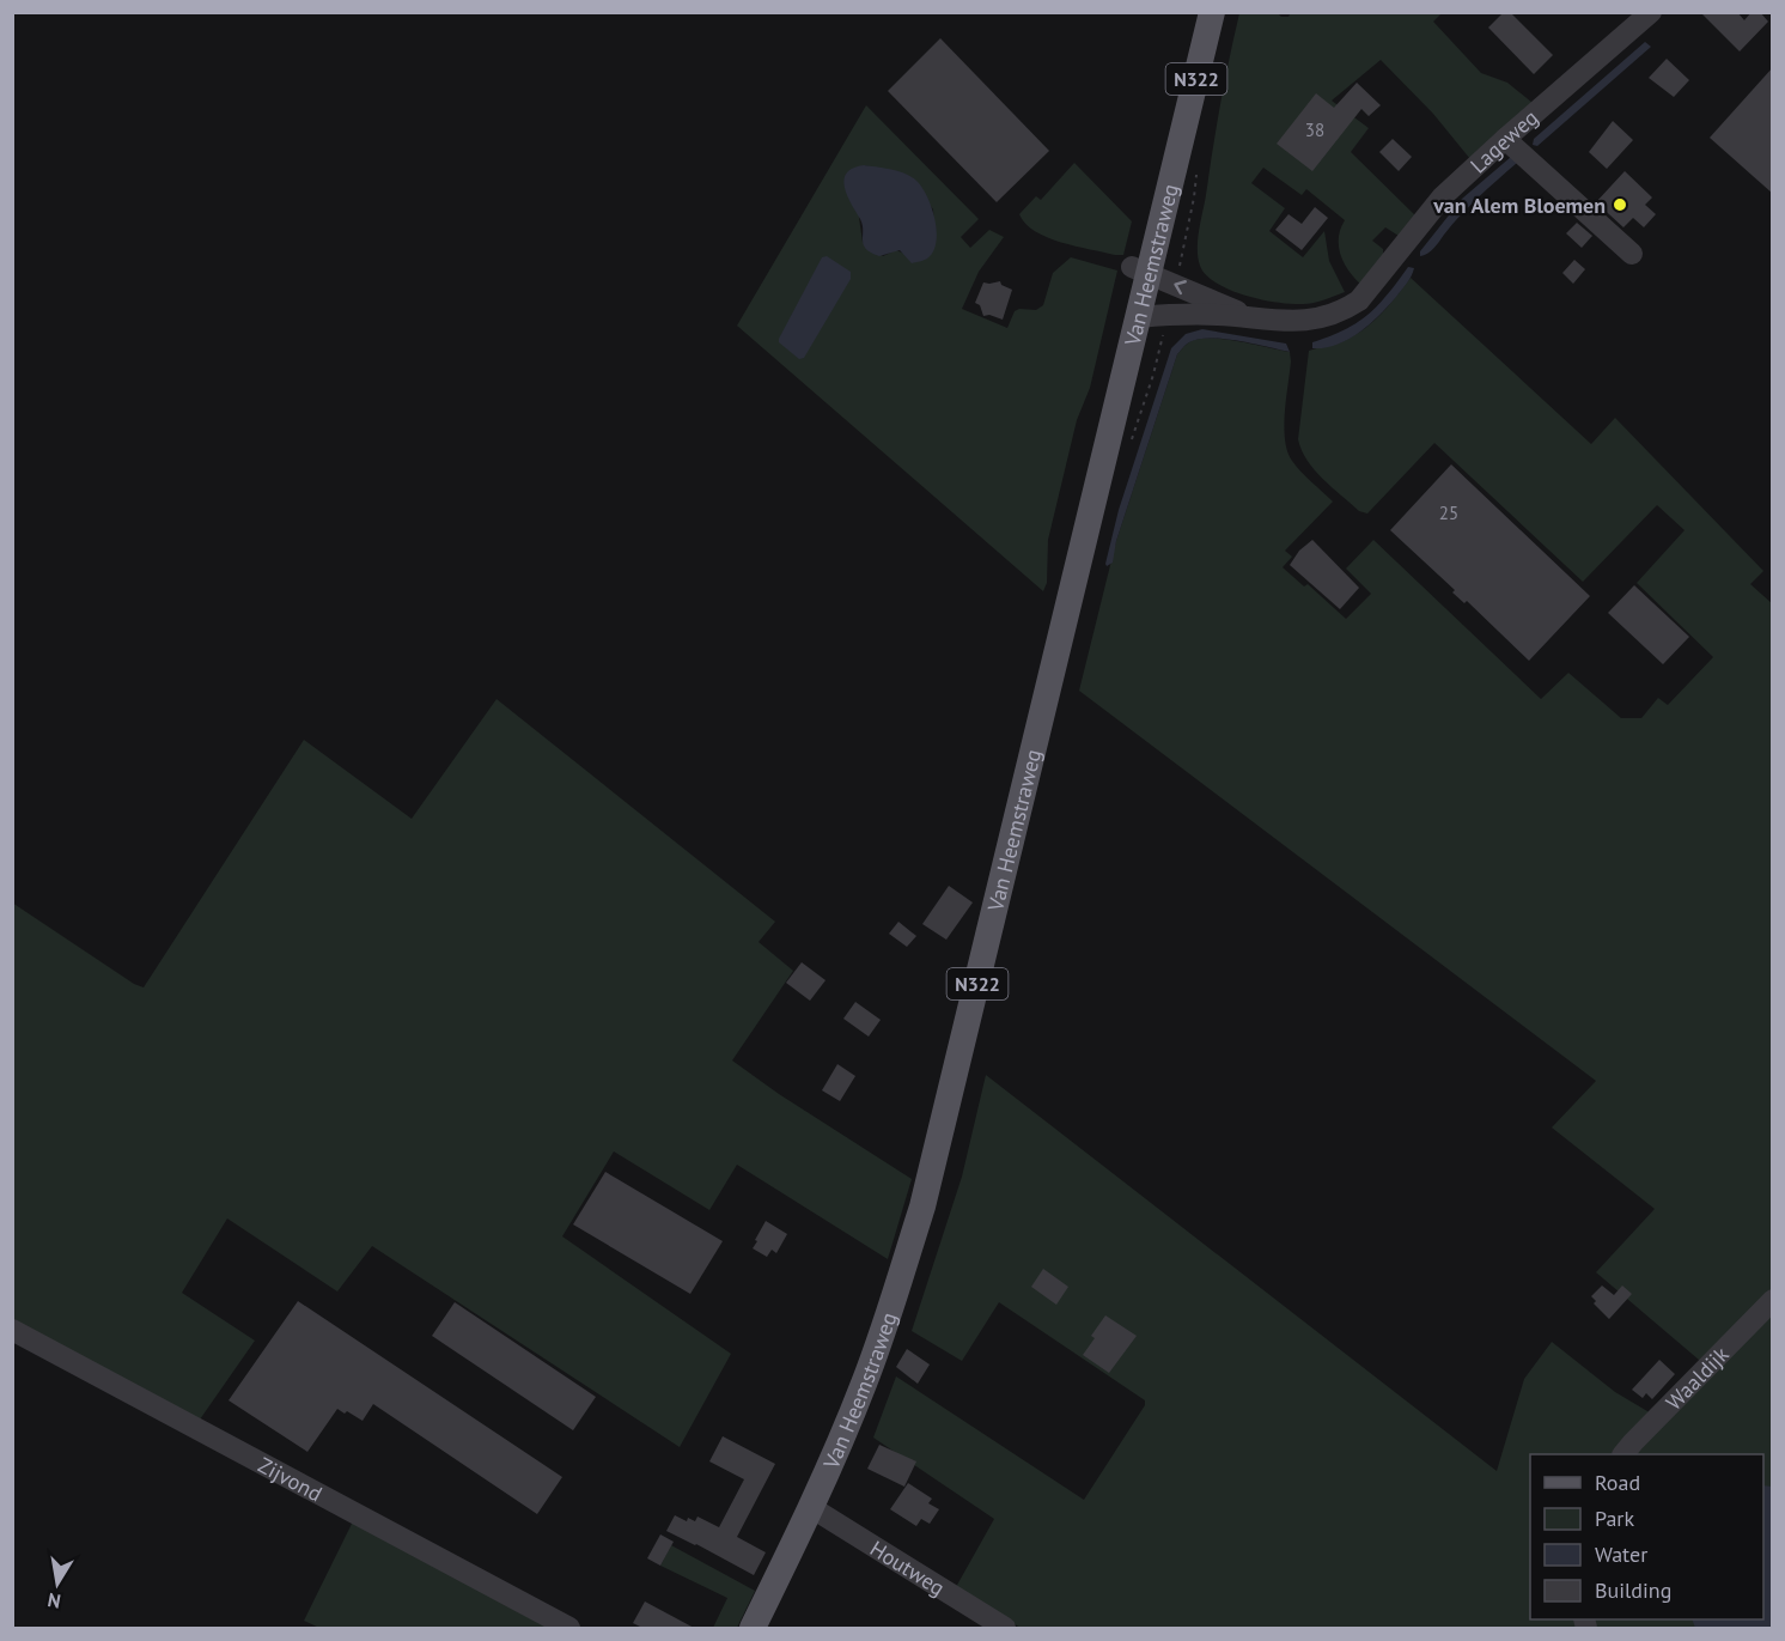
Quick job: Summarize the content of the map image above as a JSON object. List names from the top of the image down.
{
  "streets": {
    "main road": ["N322", "Van Heemstraweg"],
    "street": [
      "Lageweg",
      "Waaldijk",
      "Zijvond",
      "Houtweg"
    ]
  },
  "crossings": [
    ["Lageweg", "Van Heemstraweg"],
    ["Van Heemstraweg", "Houtweg"]
  ],
  "places": ["van Alem Bloemen"],
  "house_numbers": ["38", "25"],
  "legend": [
    "Road",
    "Park",
    "Water",
    "Building"
  ],
  "north": "bottom"
}
